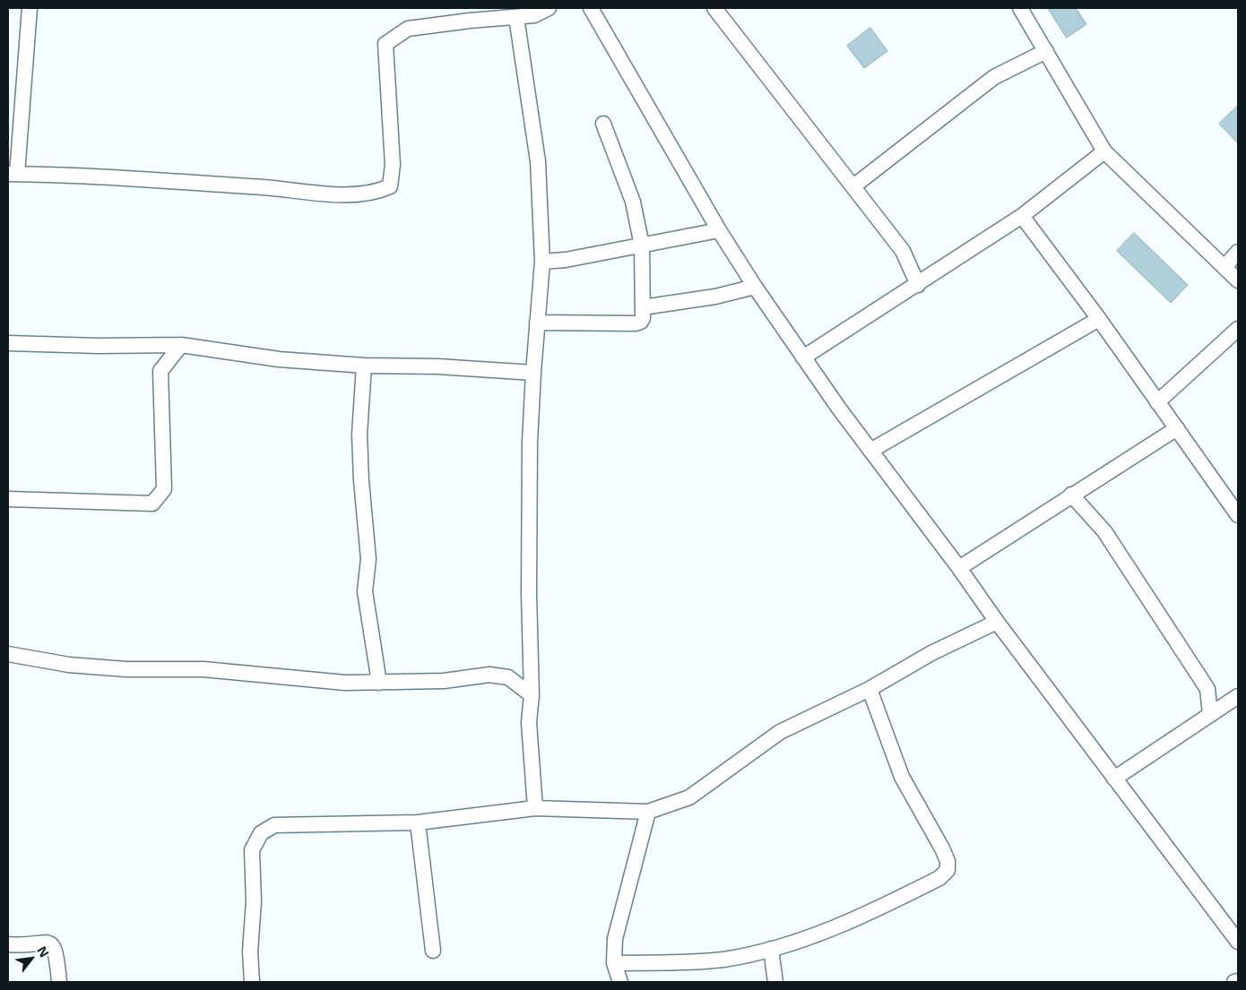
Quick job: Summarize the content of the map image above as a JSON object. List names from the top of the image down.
{
  "north": "top right"
}
